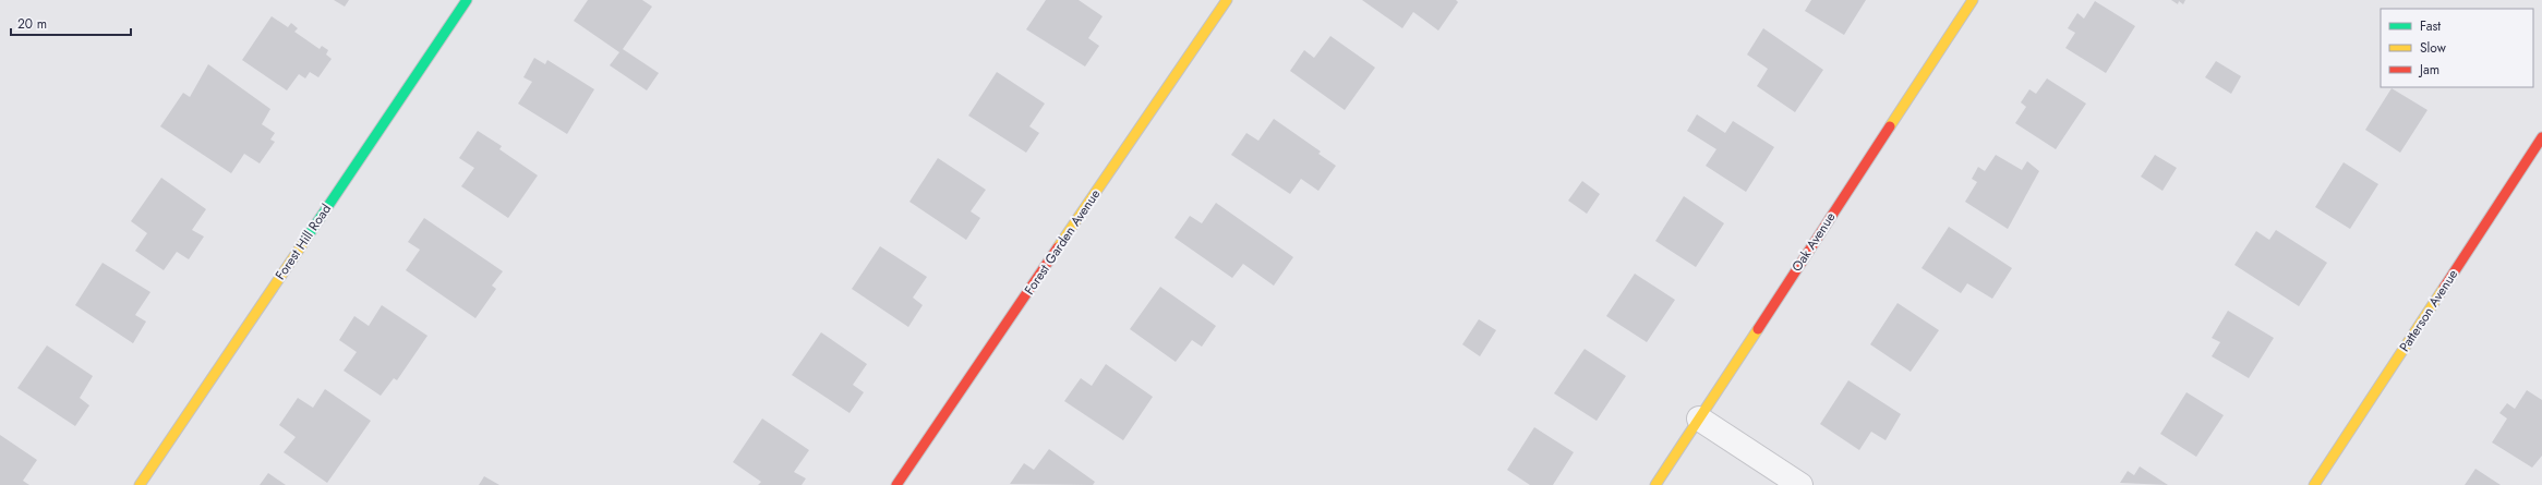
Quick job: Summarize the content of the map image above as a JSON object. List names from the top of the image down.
{
  "streets": {
    "street": [
      "Forest Hill Road",
      "Forest Garden Avenue",
      "Oak Avenue",
      "Patterson Avenue"
    ]
  },
  "legend": ["Fast", "Slow", "Jam"],
  "scale_bar": "20 m"
}
